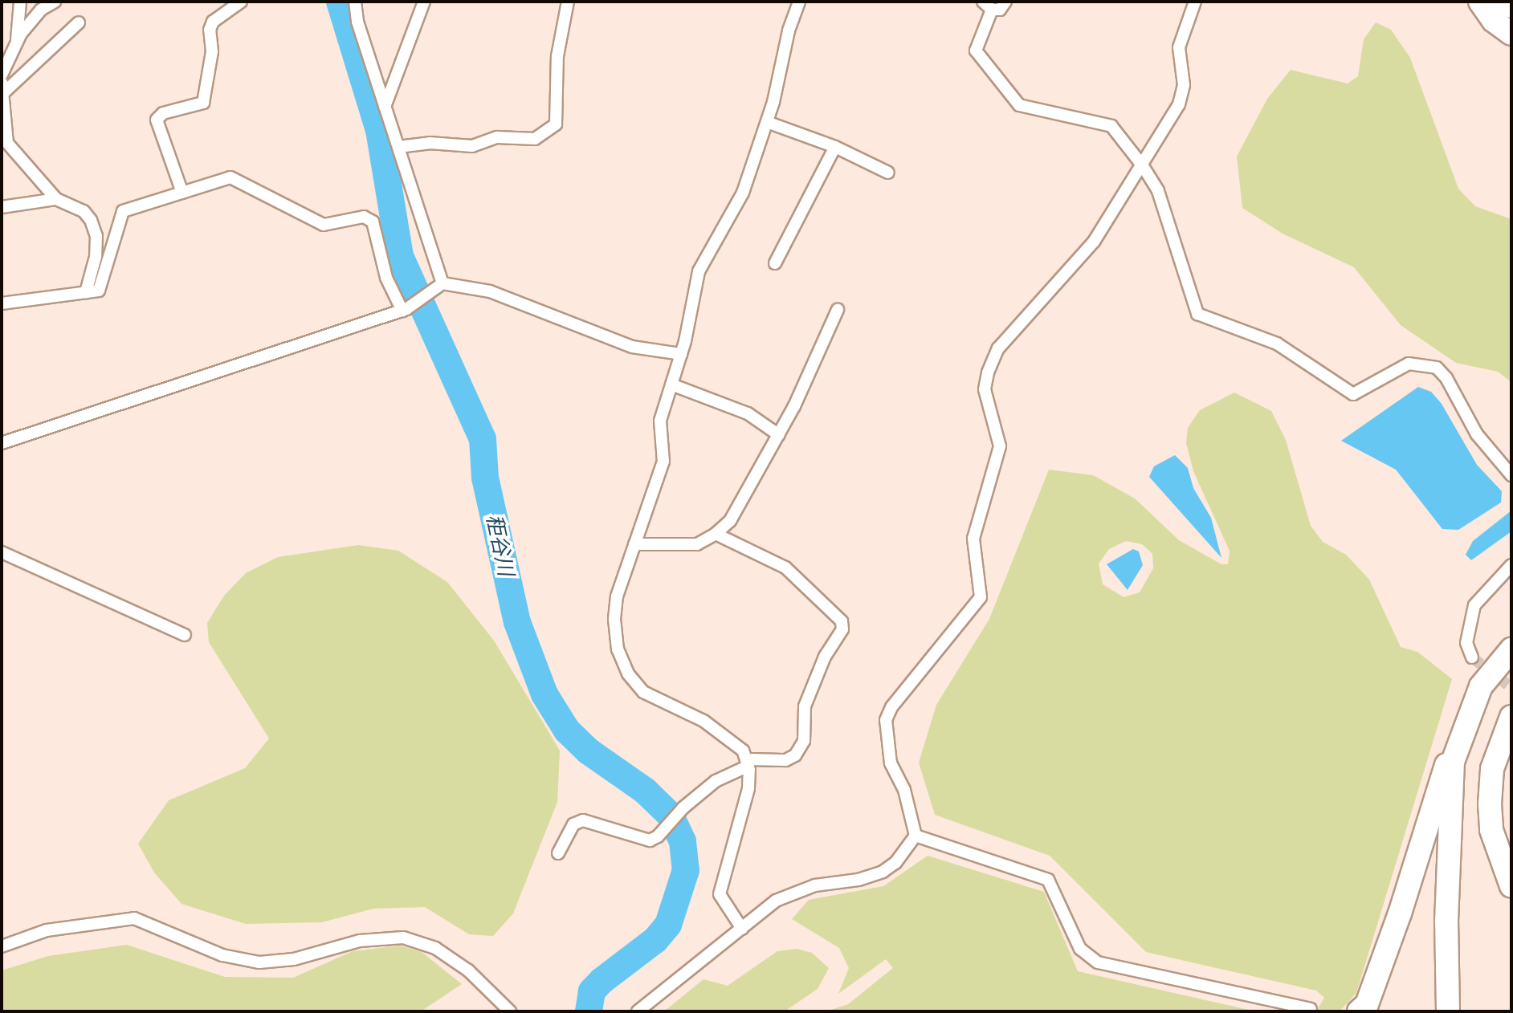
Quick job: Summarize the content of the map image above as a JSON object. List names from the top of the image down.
{
  "water": ["秬谷川"]
}
